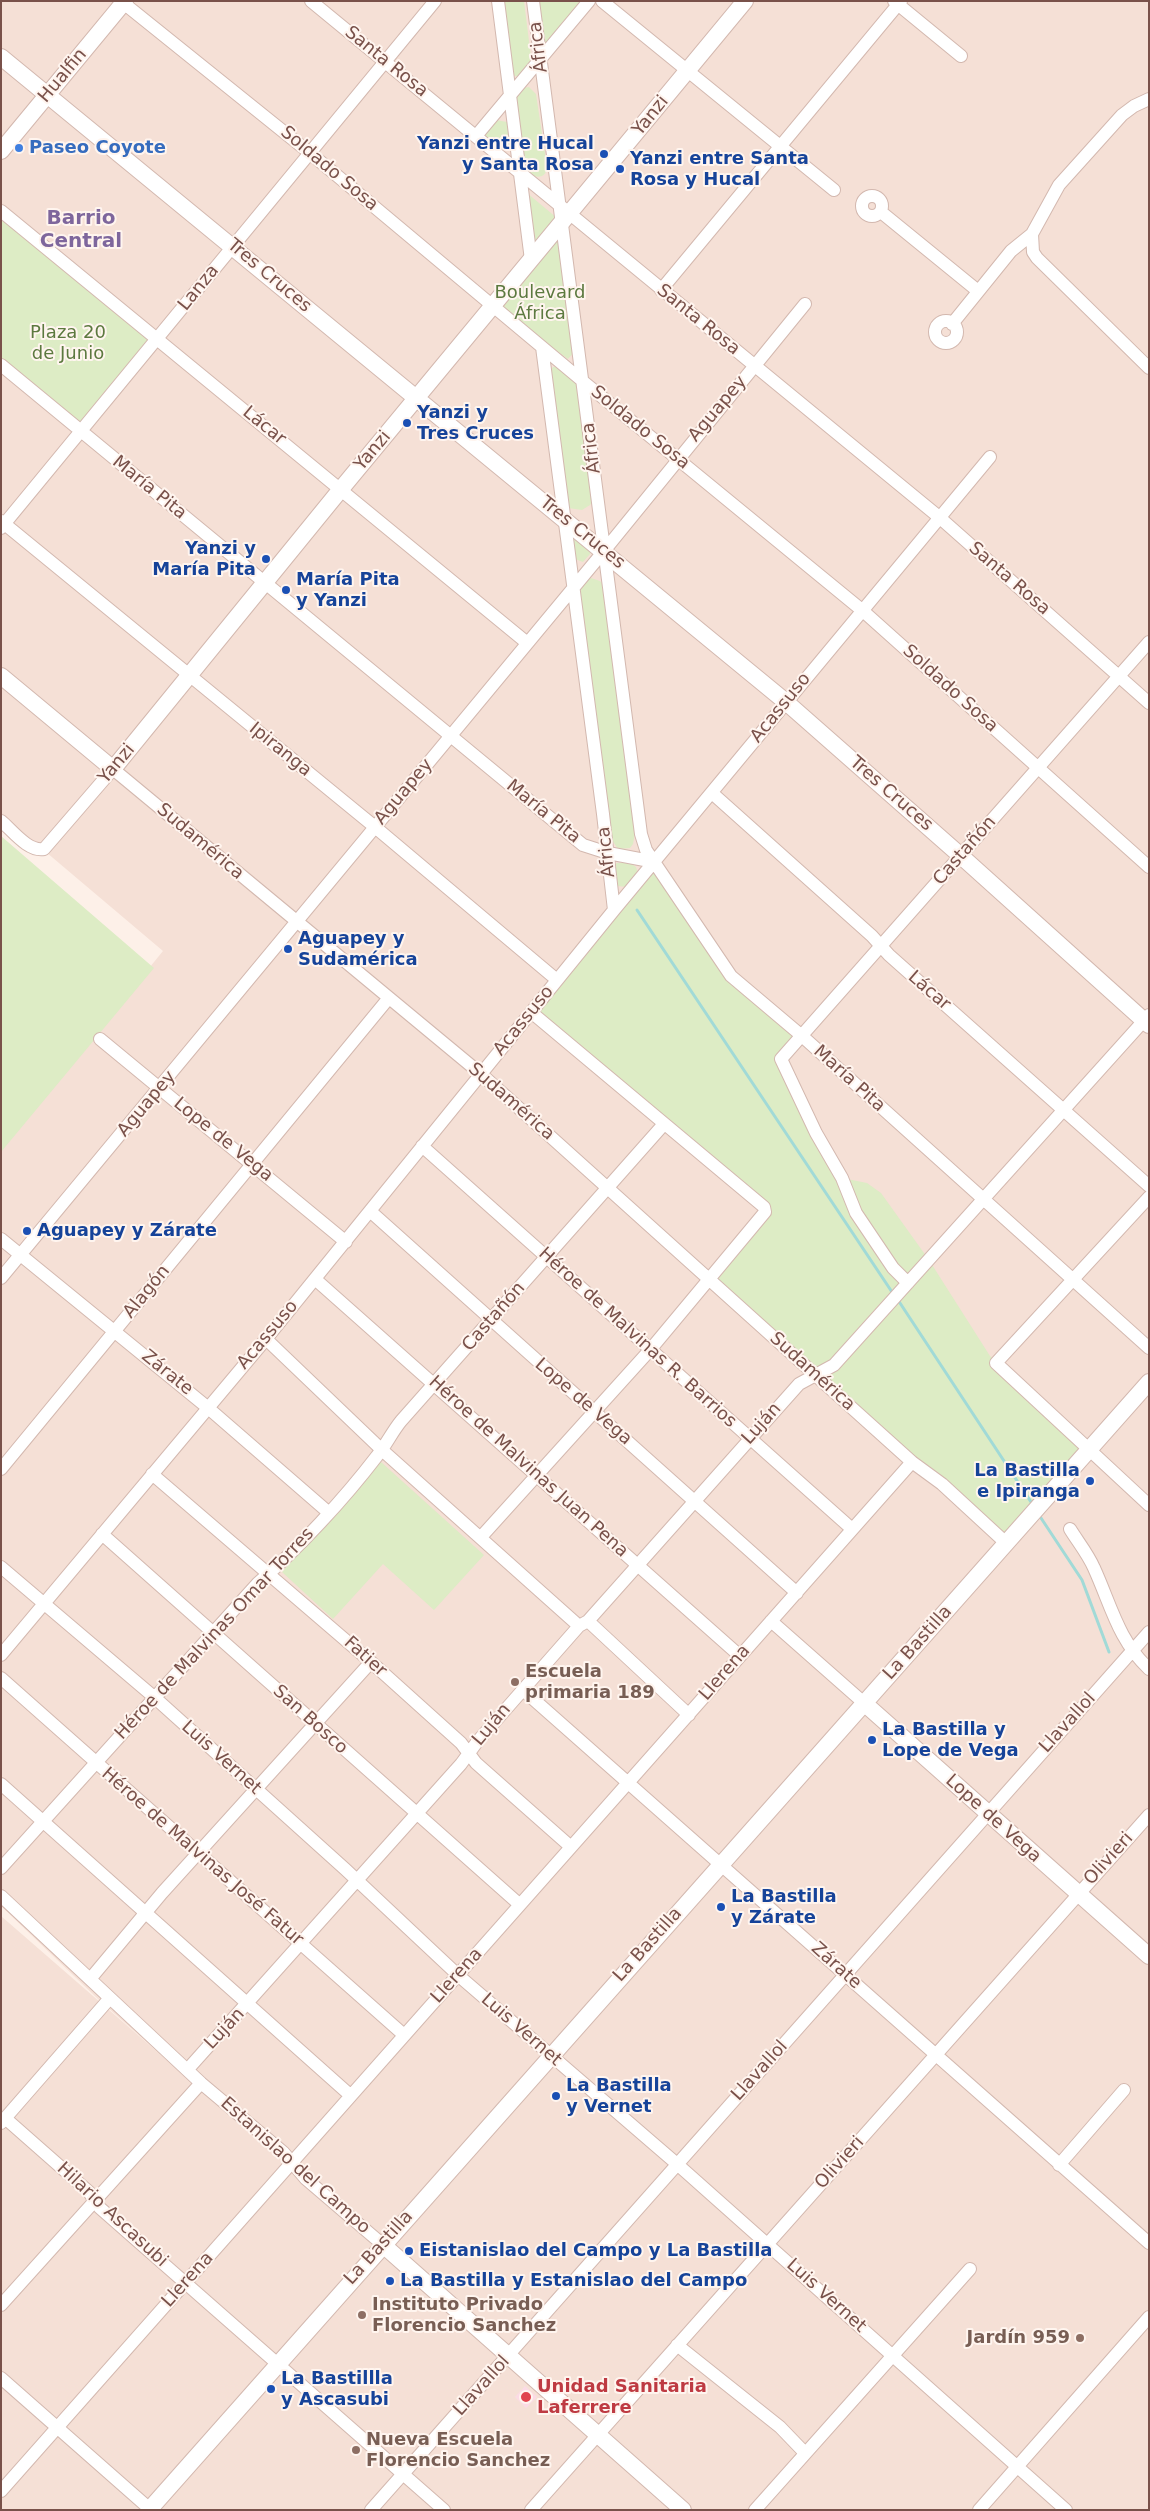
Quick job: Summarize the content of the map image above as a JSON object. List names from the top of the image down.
{
  "streets": {
    "street": [
      "África",
      "Santa Rosa",
      "Hualfin",
      "Yanzi",
      "Soldado Sosa",
      "Tres Cruces",
      "Lanza",
      "Aguapey",
      "Lácar",
      "María Pita",
      "Acassuso",
      "Ipiranga",
      "Sudamérica",
      "Castañón",
      "Lope de Vega",
      "Alagón",
      "Héroe de Malvinas R. Barrios",
      "Zárate",
      "Luján",
      "Héroe de Malvinas Juan Pena",
      "Héroe de Malvinas Omar Torres",
      "La Bastilla",
      "Fatier",
      "Llerena",
      "San Bosco",
      "Llavallol",
      "Luis Vernet",
      "Héroe de Malvinas José Fatur",
      "Olivieri",
      "Estanislao del Campo",
      "Hilario Ascasubi"
    ]
  },
  "crossings": [
    ["África", "Santa Rosa"],
    ["África", "Yanzi"],
    ["África", "Soldado Sosa"],
    ["África", "Tres Cruces"],
    ["África", "Aguapey"],
    ["África", "María Pita"],
    ["África", "Acassuso"],
    ["Santa Rosa", "Yanzi"],
    ["Santa Rosa", "Lanza"],
    ["Santa Rosa", "Aguapey"],
    ["Santa Rosa", "Acassuso"],
    ["Santa Rosa", "Castañón"],
    ["Hualfin", "Soldado Sosa"],
    ["Hualfin", "Tres Cruces"],
    ["Yanzi", "Soldado Sosa"],
    ["Yanzi", "Tres Cruces"],
    ["Yanzi", "Lácar"],
    ["Yanzi", "María Pita"],
    ["Yanzi", "Ipiranga"],
    ["Yanzi", "Sudamérica"],
    ["Soldado Sosa", "Lanza"],
    ["Soldado Sosa", "Aguapey"],
    ["Soldado Sosa", "Acassuso"],
    ["Soldado Sosa", "Castañón"],
    ["Tres Cruces", "Lanza"],
    ["Tres Cruces", "Aguapey"],
    ["Tres Cruces", "Acassuso"],
    ["Tres Cruces", "Castañón"],
    ["Lanza", "Lácar"],
    ["Lanza", "María Pita"],
    ["Lanza", "Ipiranga"],
    ["Aguapey", "Lácar"],
    ["Aguapey", "María Pita"],
    ["Aguapey", "Ipiranga"],
    ["Aguapey", "Sudamérica"],
    ["Aguapey", "Lope de Vega"],
    ["Aguapey", "Zárate"],
    ["Lácar", "Acassuso"],
    ["Lácar", "Castañón"],
    ["María Pita", "Acassuso"],
    ["María Pita", "Castañón"],
    ["Acassuso", "Ipiranga"],
    ["Acassuso", "Sudamérica"],
    ["Acassuso", "Lope de Vega"],
    ["Acassuso", "Héroe de Malvinas R. Barrios"],
    ["Acassuso", "Zárate"],
    ["Acassuso", "Héroe de Malvinas Juan Pena"],
    ["Acassuso", "Fatier"],
    ["Acassuso", "San Bosco"],
    ["Acassuso", "Luis Vernet"],
    ["Sudamérica", "Castañón"],
    ["Sudamérica", "Alagón"],
    ["Sudamérica", "Luján"],
    ["Sudamérica", "La Bastilla"],
    ["Sudamérica", "Llerena"],
    ["Castañón", "Lope de Vega"],
    ["Castañón", "Héroe de Malvinas R. Barrios"],
    ["Castañón", "Zárate"],
    ["Castañón", "Luján"],
    ["Castañón", "Héroe de Malvinas Juan Pena"],
    ["Castañón", "Héroe de Malvinas Omar Torres"],
    ["Lope de Vega", "Alagón"],
    ["Lope de Vega", "Luján"],
    ["Lope de Vega", "La Bastilla"],
    ["Lope de Vega", "Llerena"],
    ["Lope de Vega", "Llavallol"],
    ["Lope de Vega", "Olivieri"],
    ["Alagón", "Zárate"],
    ["Héroe de Malvinas R. Barrios", "Luján"],
    ["Héroe de Malvinas R. Barrios", "Llerena"],
    ["Zárate", "Luján"],
    ["Zárate", "Héroe de Malvinas Omar Torres"],
    ["Zárate", "La Bastilla"],
    ["Zárate", "Llerena"],
    ["Zárate", "Llavallol"],
    ["Zárate", "Olivieri"],
    ["Luján", "Héroe de Malvinas Juan Pena"],
    ["Luján", "Fatier"],
    ["Luján", "San Bosco"],
    ["Luján", "Luis Vernet"],
    ["Luján", "Héroe de Malvinas José Fatur"],
    ["Luján", "Estanislao del Campo"],
    ["Héroe de Malvinas Juan Pena", "Llerena"],
    ["Héroe de Malvinas Omar Torres", "Fatier"],
    ["Héroe de Malvinas Omar Torres", "San Bosco"],
    ["Héroe de Malvinas Omar Torres", "Luis Vernet"],
    ["Héroe de Malvinas Omar Torres", "Héroe de Malvinas José Fatur"],
    ["La Bastilla", "Luis Vernet"],
    ["La Bastilla", "Estanislao del Campo"],
    ["La Bastilla", "Hilario Ascasubi"],
    ["Fatier", "Llerena"],
    ["Llerena", "San Bosco"],
    ["Llerena", "Luis Vernet"],
    ["Llerena", "Héroe de Malvinas José Fatur"],
    ["Llerena", "Estanislao del Campo"],
    ["Llerena", "Hilario Ascasubi"],
    ["Llavallol", "Luis Vernet"],
    ["Llavallol", "Estanislao del Campo"],
    ["Llavallol", "Hilario Ascasubi"],
    ["Luis Vernet", "Olivieri"],
    ["Olivieri", "Estanislao del Campo"]
  ],
  "districts": ["Barrio Central"],
  "parks": ["Boulevard África", "Plaza 20 de Junio"],
  "places": [
    "Paseo Coyote",
    "Yanzi entre Hucal y Santa Rosa",
    "Yanzi entre Santa Rosa y Hucal",
    "Yanzi y Tres Cruces",
    "Yanzi y María Pita",
    "María Pita y Yanzi",
    "Aguapey y Sudamérica",
    "Aguapey y Zárate",
    "La Bastilla e Ipiranga",
    "Escuela primaria 189",
    "La Bastilla y Lope de Vega",
    "La Bastilla y Zárate",
    "La Bastilla y Vernet",
    "Eistanislao del Campo y La Bastilla",
    "La Bastilla y Estanislao del Campo",
    "Instituto Privado Florencio Sanchez",
    "Jardín 959",
    "La Bastillla y Ascasubi",
    "Unidad Sanitaria Laferrere",
    "Nueva Escuela Florencio Sanchez"
  ]
}
